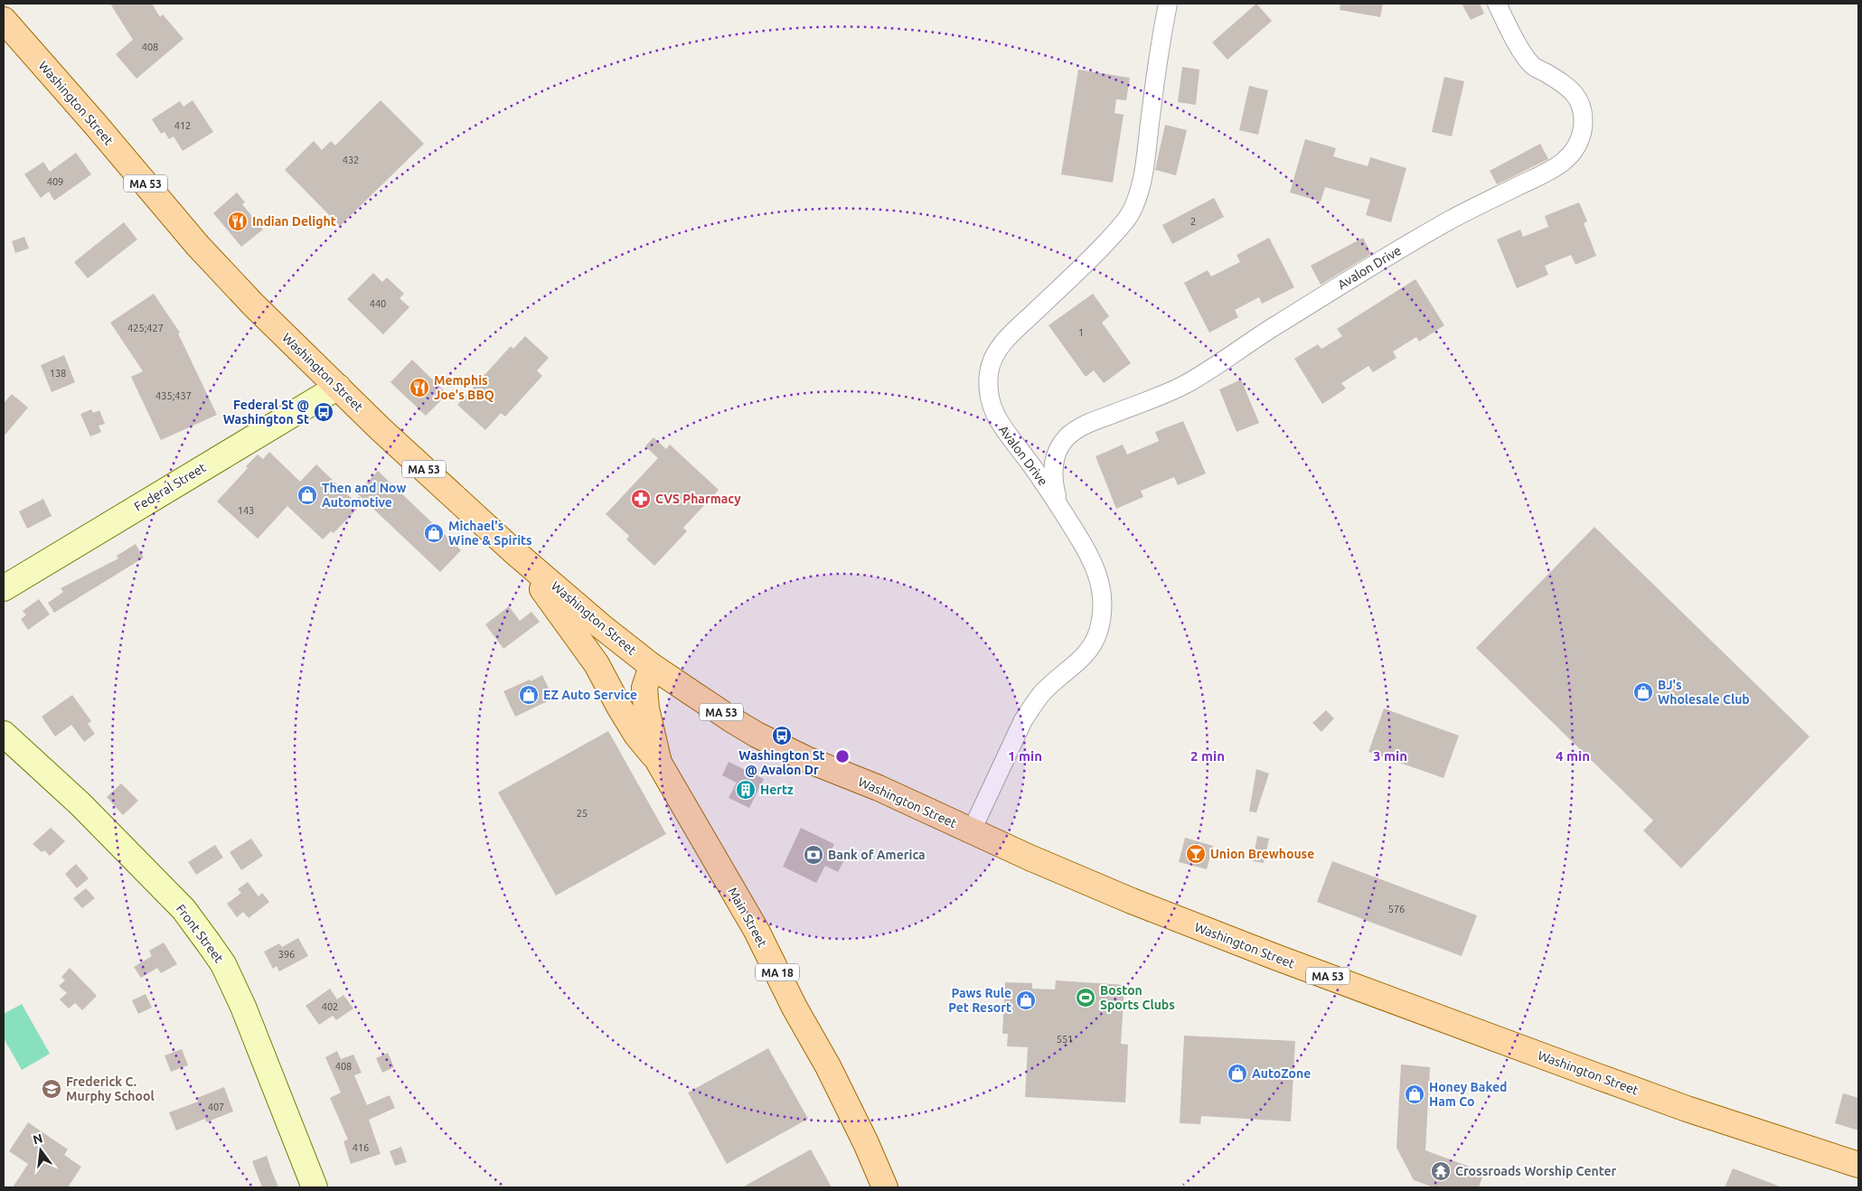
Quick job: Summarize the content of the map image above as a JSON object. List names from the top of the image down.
{
  "streets": {
    "main road": [
      "Washington Street",
      "MA 53",
      "Main Street",
      "MA 18"
    ],
    "street": ["Avalon Drive", "Federal Street", "Front Street"]
  },
  "crossings": [
    ["Washington Street", "Avalon Drive"],
    ["Washington Street", "Federal Street"],
    ["Washington Street", "Main Street"],
    ["Main Street", "MA 18"]
  ],
  "places": {
    "restaurant": ["Indian Delight", "Memphis Joe's BBQ"],
    "bus stop": ["Federal St @ Washington St", "Washington St @ Avalon Dr"],
    "shop": [
      "Then and Now Automotive",
      "Michael's Wine & Spirits",
      "BJ's Wholesale Club",
      "EZ Auto Service",
      "Paws Rule Pet Resort",
      "AutoZone",
      "Honey Baked Ham Co"
    ],
    "pharmacy": ["CVS Pharmacy"],
    "building": ["Hertz"],
    "bar": ["Union Brewhouse"],
    "bank": ["Bank of America"],
    "sports": ["Boston Sports Clubs"],
    "school or university": ["Frederick C. Murphy School"],
    "temple": ["Crossroads Worship Center"]
  },
  "house_numbers": [
    "408",
    "412",
    "432",
    "409",
    "2",
    "440",
    "425;427",
    "1",
    "138",
    "435;437",
    "143",
    "25",
    "576",
    "396",
    "402",
    "551",
    "408",
    "407",
    "416"
  ],
  "north": "top",
  "rings": [
    "1 min",
    "2 min",
    "3 min",
    "4 min"
  ]
}
